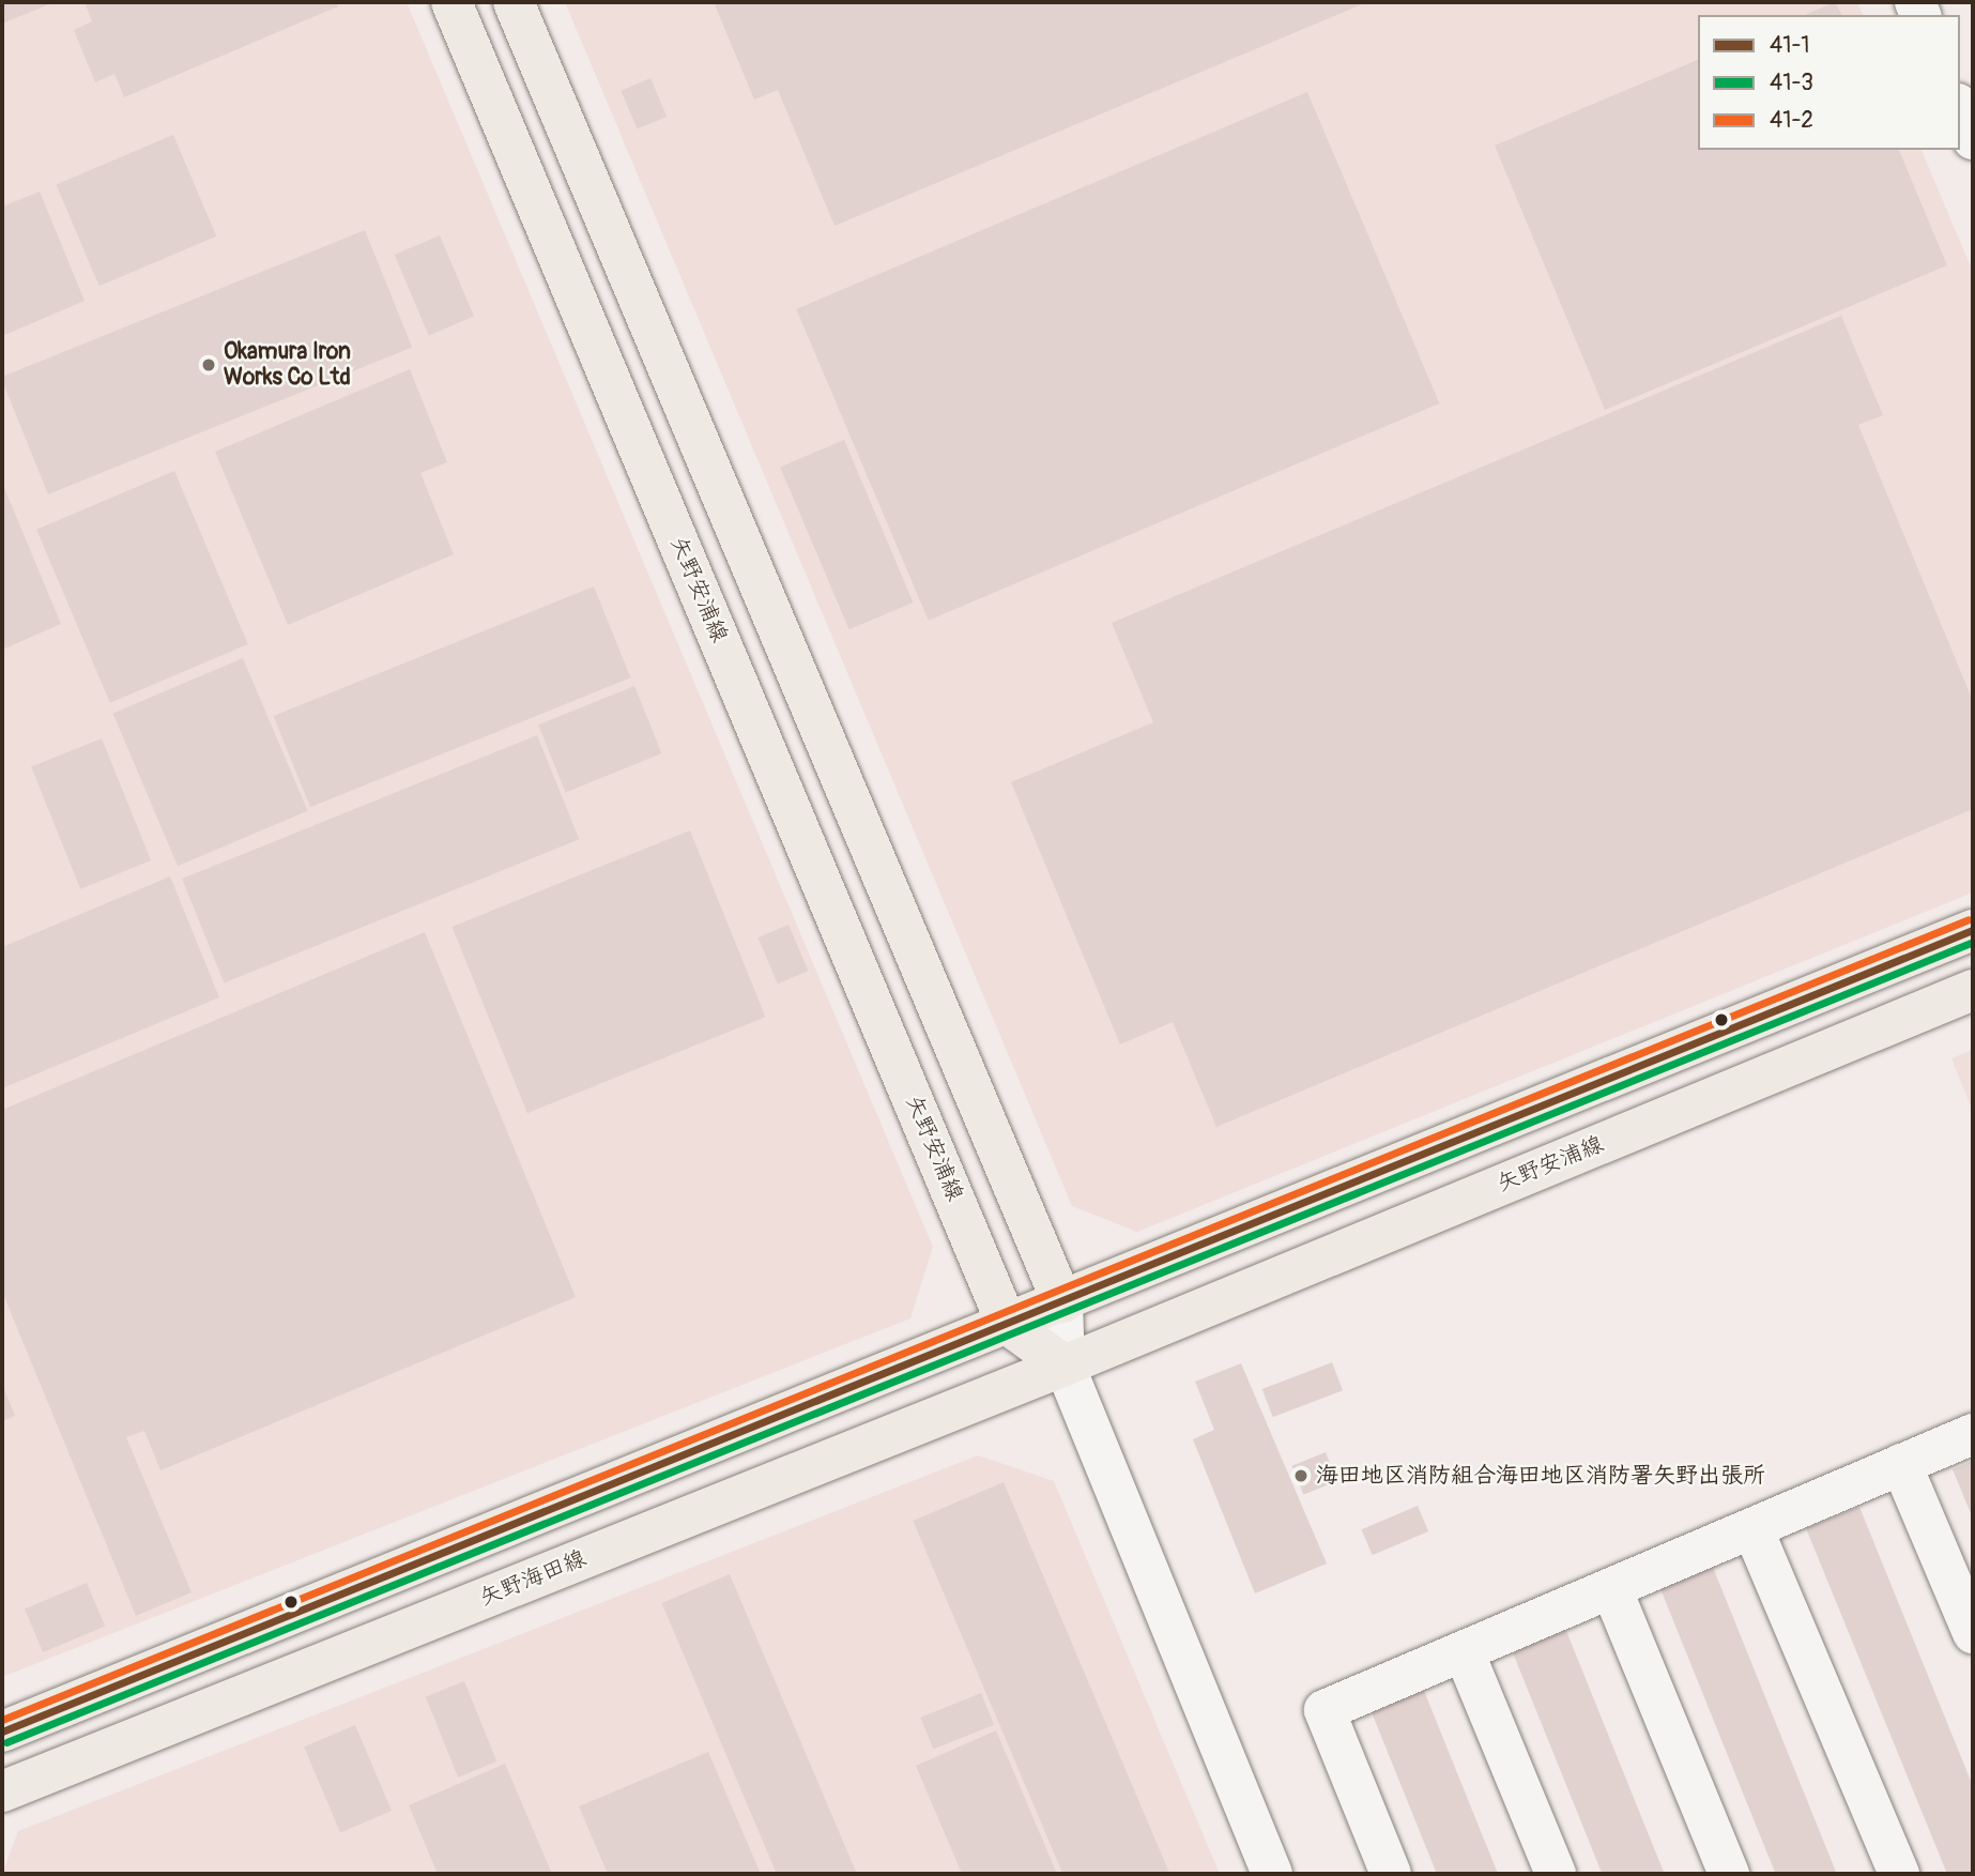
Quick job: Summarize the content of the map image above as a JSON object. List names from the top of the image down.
{
  "streets": {
    "main road": ["矢野安浦線", "矢野海田線"]
  },
  "crossings": [
    ["矢野安浦線", "矢野海田線"]
  ],
  "places": ["Okamura Iron Works Co Ltd", "海田地区消防組合海田地区消防署矢野出張所"],
  "lines": ["transit line 41-2", "transit line 41-1", "transit line 41-3"],
  "legend": ["41-1", "41-3", "41-2"]
}
